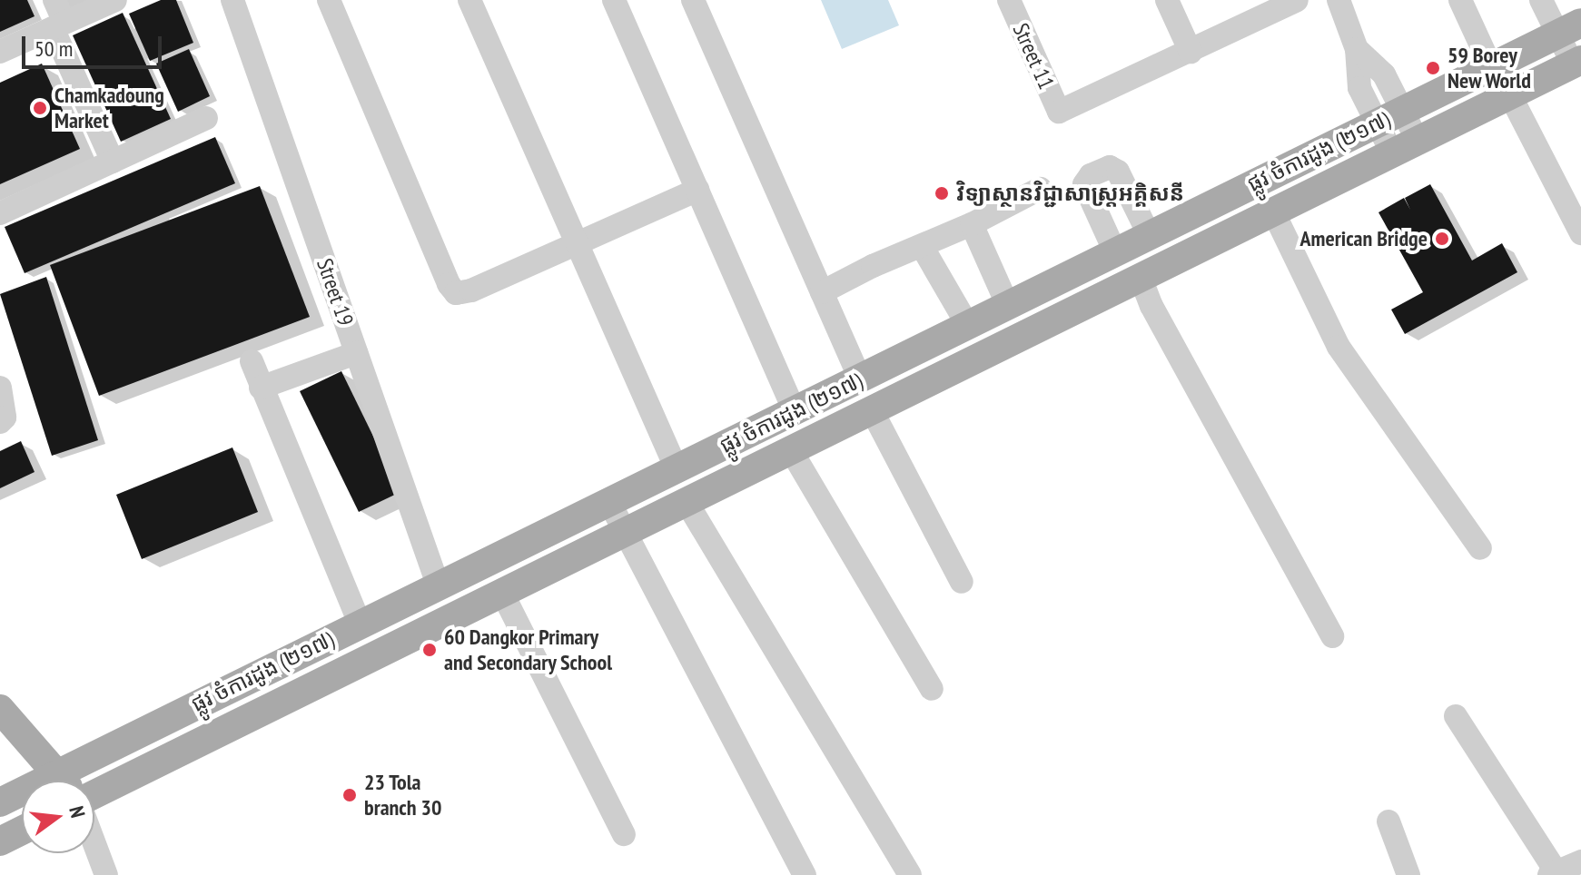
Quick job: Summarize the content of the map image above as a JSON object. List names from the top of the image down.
{
  "streets": {
    "main road": ["ផ្លូវ ចំការដូង (២១៧)"],
    "street": ["Street 11", "Street 19"]
  },
  "crossings": [
    ["ផ្លូវ ចំការដូង (២១៧)", "Street 19"]
  ],
  "places": [
    "59 Borey New World",
    "Chamkadoung Market",
    "វិទ្យាស្ថានវិជ្ជាសាស្រ្តអគ្គិសនី",
    "American Bridge",
    "60 Dangkor Primary and Secondary School",
    "23 Tola branch 30"
  ],
  "scale_bar": "50 m",
  "north": "right"
}
